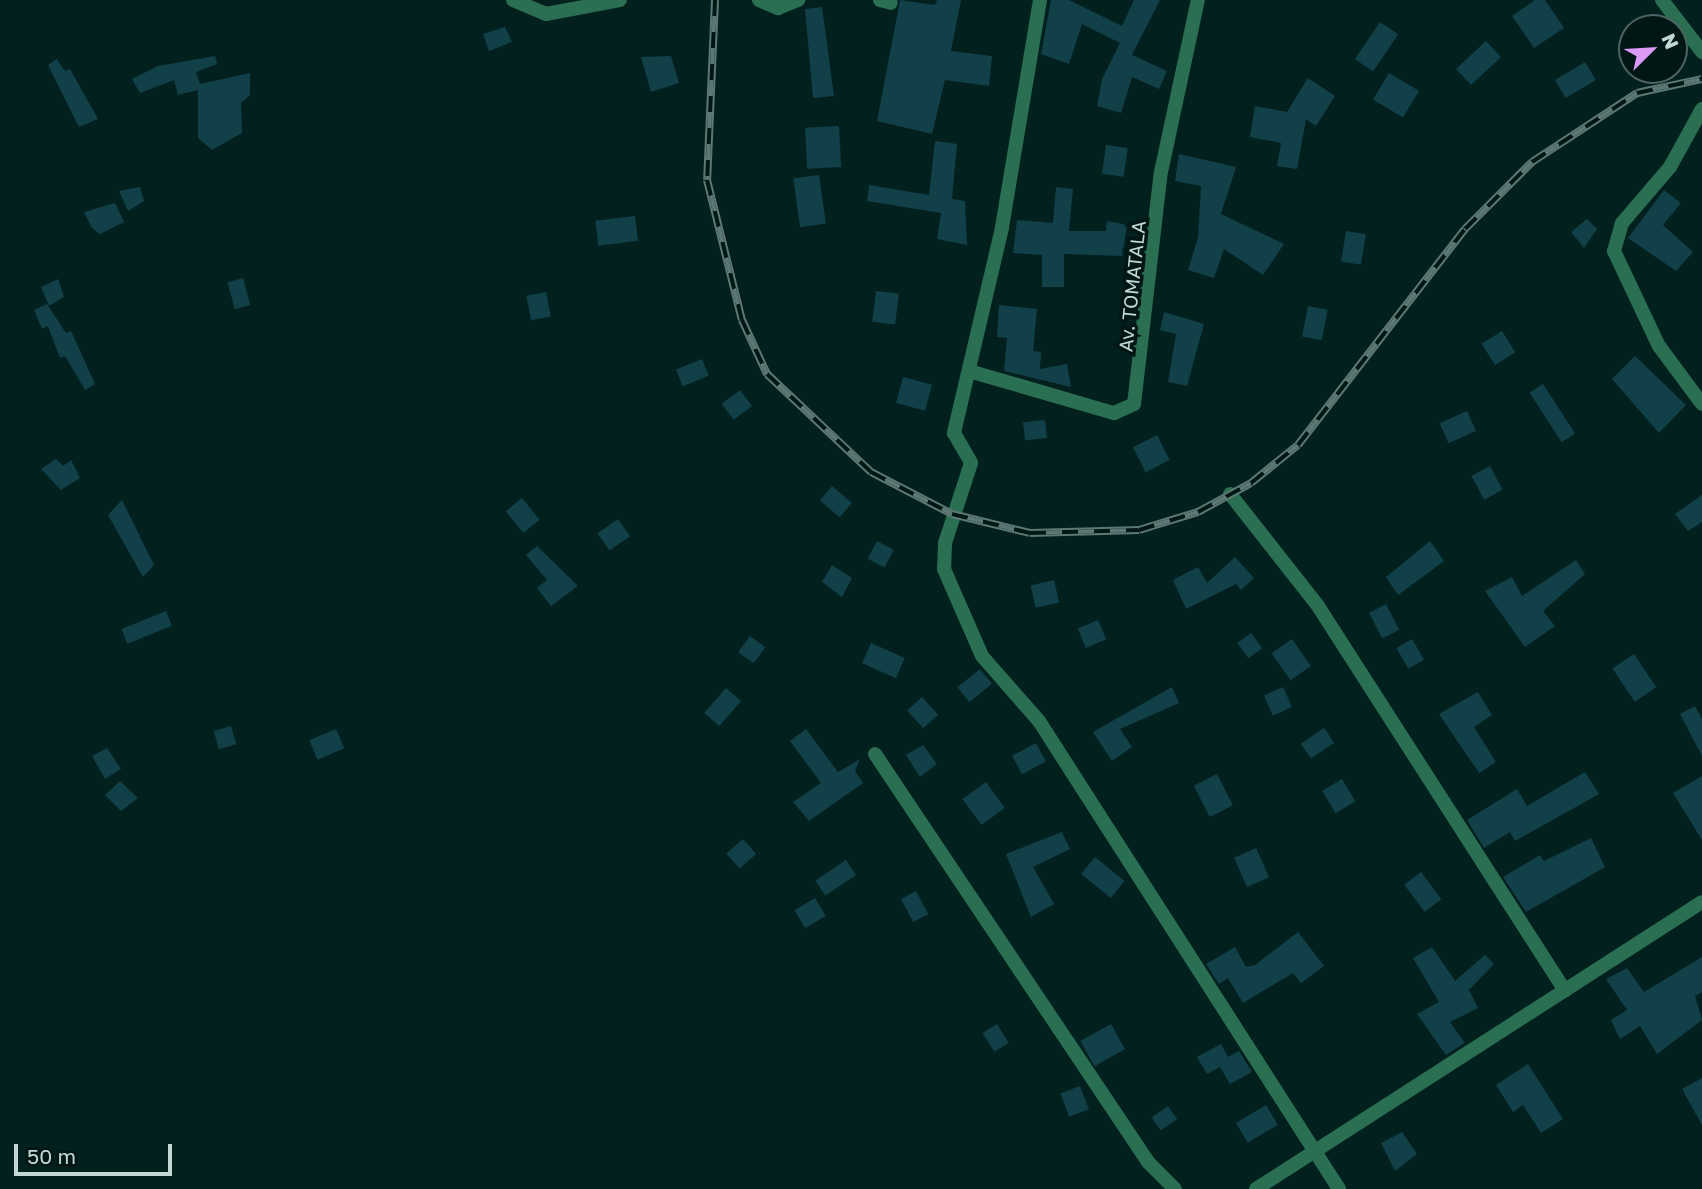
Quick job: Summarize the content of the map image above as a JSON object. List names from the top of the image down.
{
  "streets": {
    "street": ["Av. TOMATALA"]
  },
  "scale_bar": "50 m",
  "north": "top right"
}
